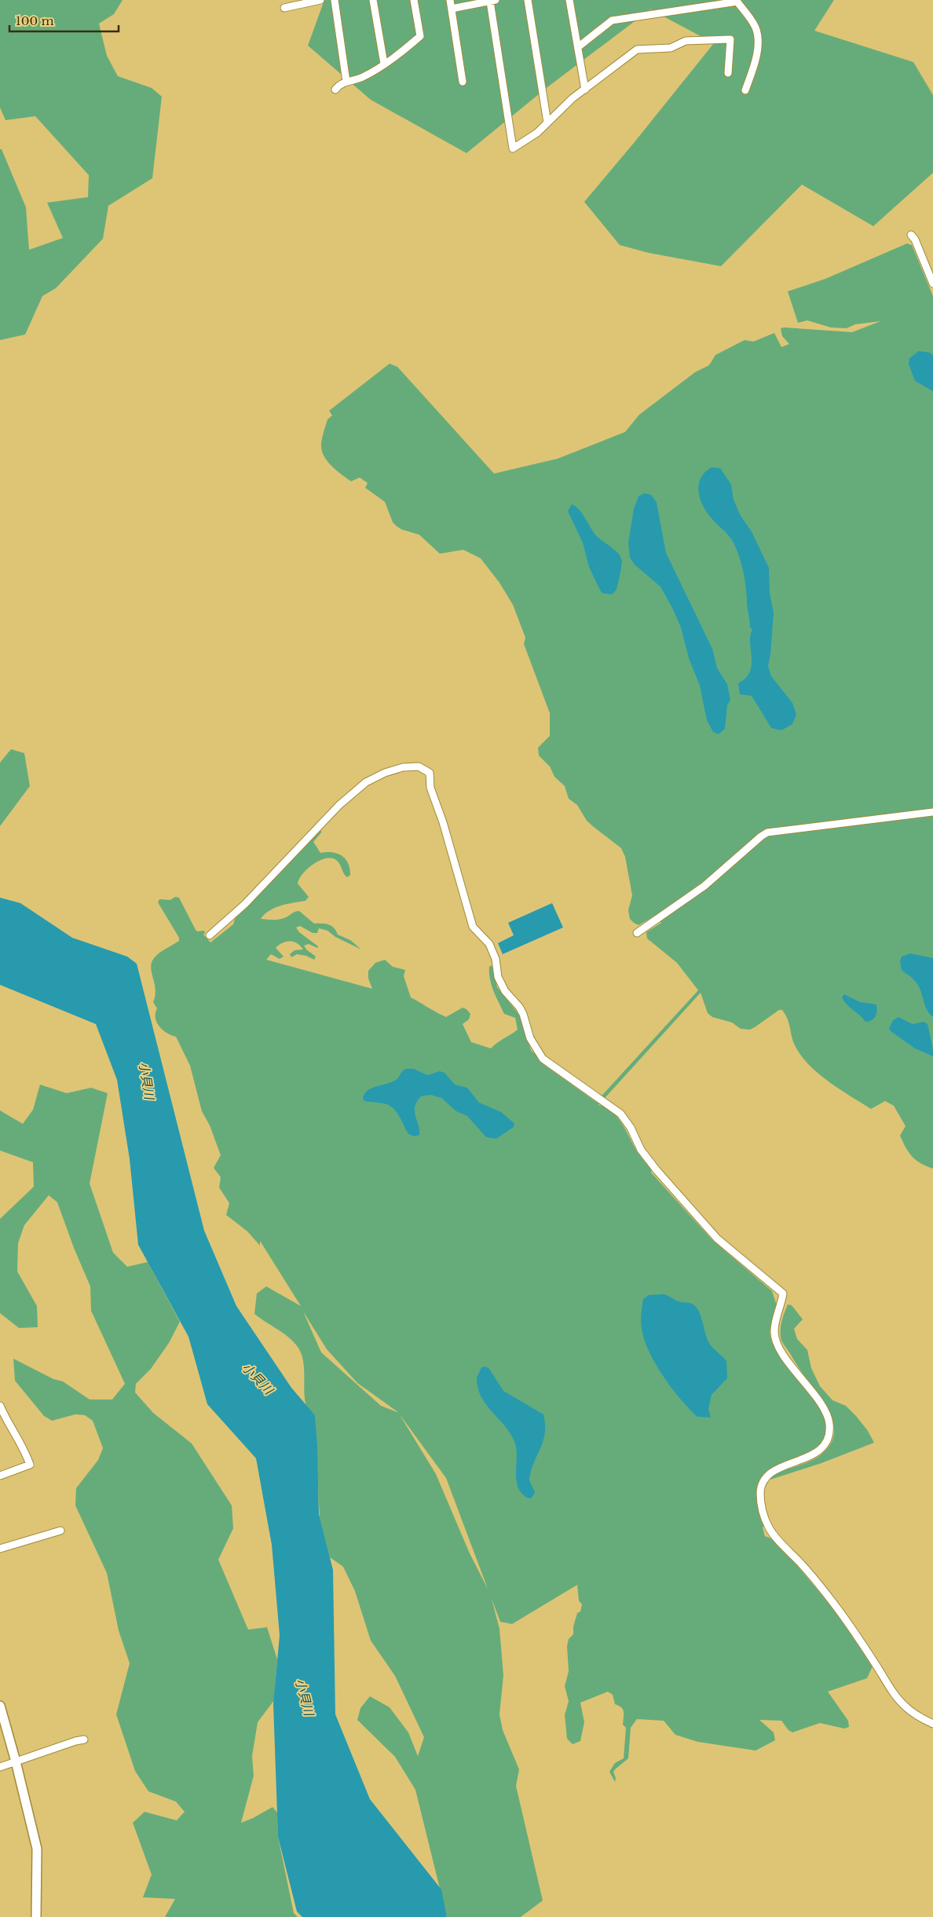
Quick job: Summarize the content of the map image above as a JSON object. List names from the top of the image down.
{
  "water": ["小貝川"],
  "scale_bar": "100 m"
}
